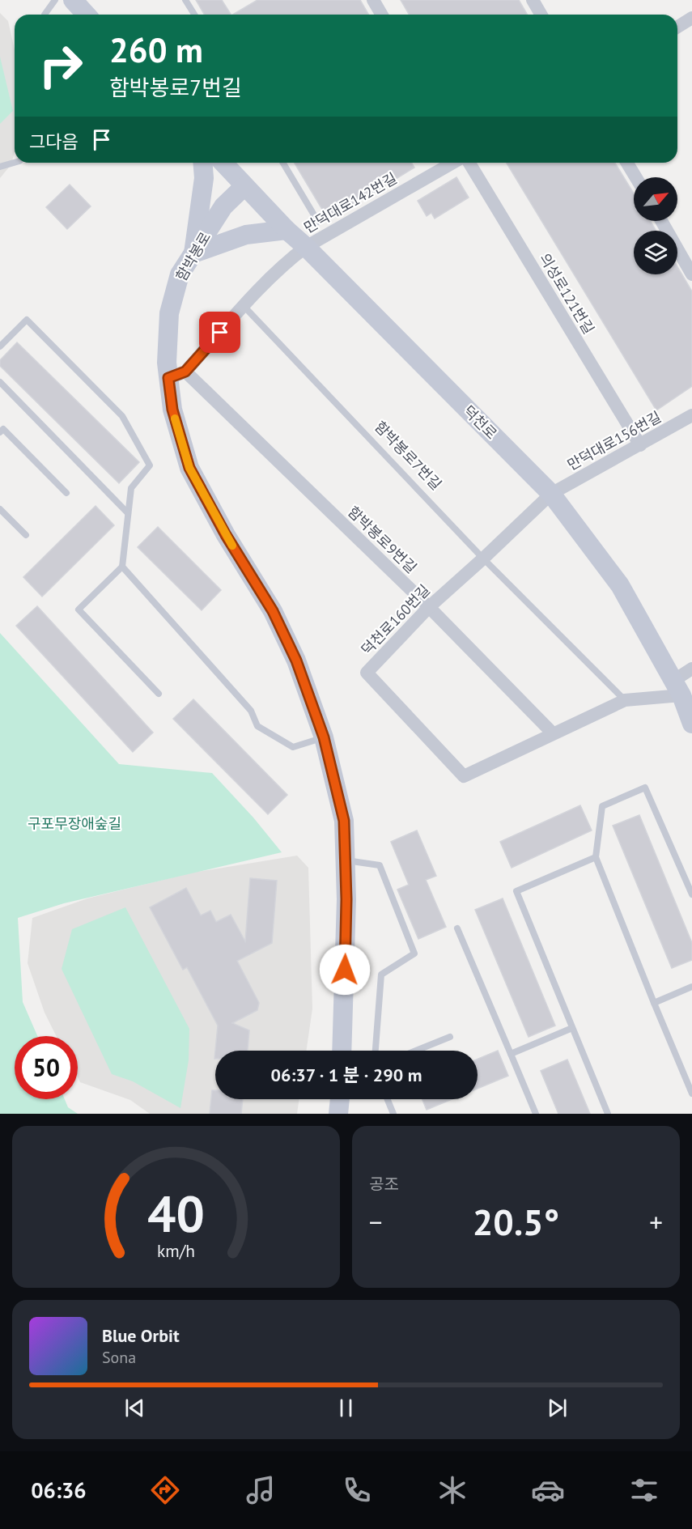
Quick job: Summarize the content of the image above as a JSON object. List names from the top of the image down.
{
  "streets": {
    "main road": ["함박봉로", "덕천로"],
    "street": [
      "만덕대로142번길",
      "의성로121번길",
      "만덕대로156번길",
      "함박봉로9번길",
      "덕천로160번길"
    ],
    "lane": ["함박봉로7번길"]
  },
  "crossings": [
    ["만덕대로142번길", "덕천로"],
    ["만덕대로142번길", "함박봉로7번길"],
    ["함박봉로", "덕천로"],
    ["함박봉로", "함박봉로9번길"],
    ["의성로121번길", "만덕대로156번길"],
    ["덕천로", "만덕대로156번길"],
    ["덕천로", "덕천로160번길"],
    ["만덕대로156번길", "덕천로160번길"],
    ["함박봉로7번길", "덕천로160번길"],
    ["함박봉로9번길", "덕천로160번길"]
  ],
  "parks": ["구포무장애숲길"],
  "north": "top right",
  "page": {
    "turn": ["260 m", "함박봉로7번길"],
    "then": "그다음",
    "limit": "50",
    "trip": "06:37 · 1 분 · 290 m",
    "tile": "공조",
    "heat": ["−", "20.5°", "+"],
    "song": ["Blue Orbit", "Sona"],
    "tabs": "06:36",
    "gauge": ["40", "km/h"]
  }
}
